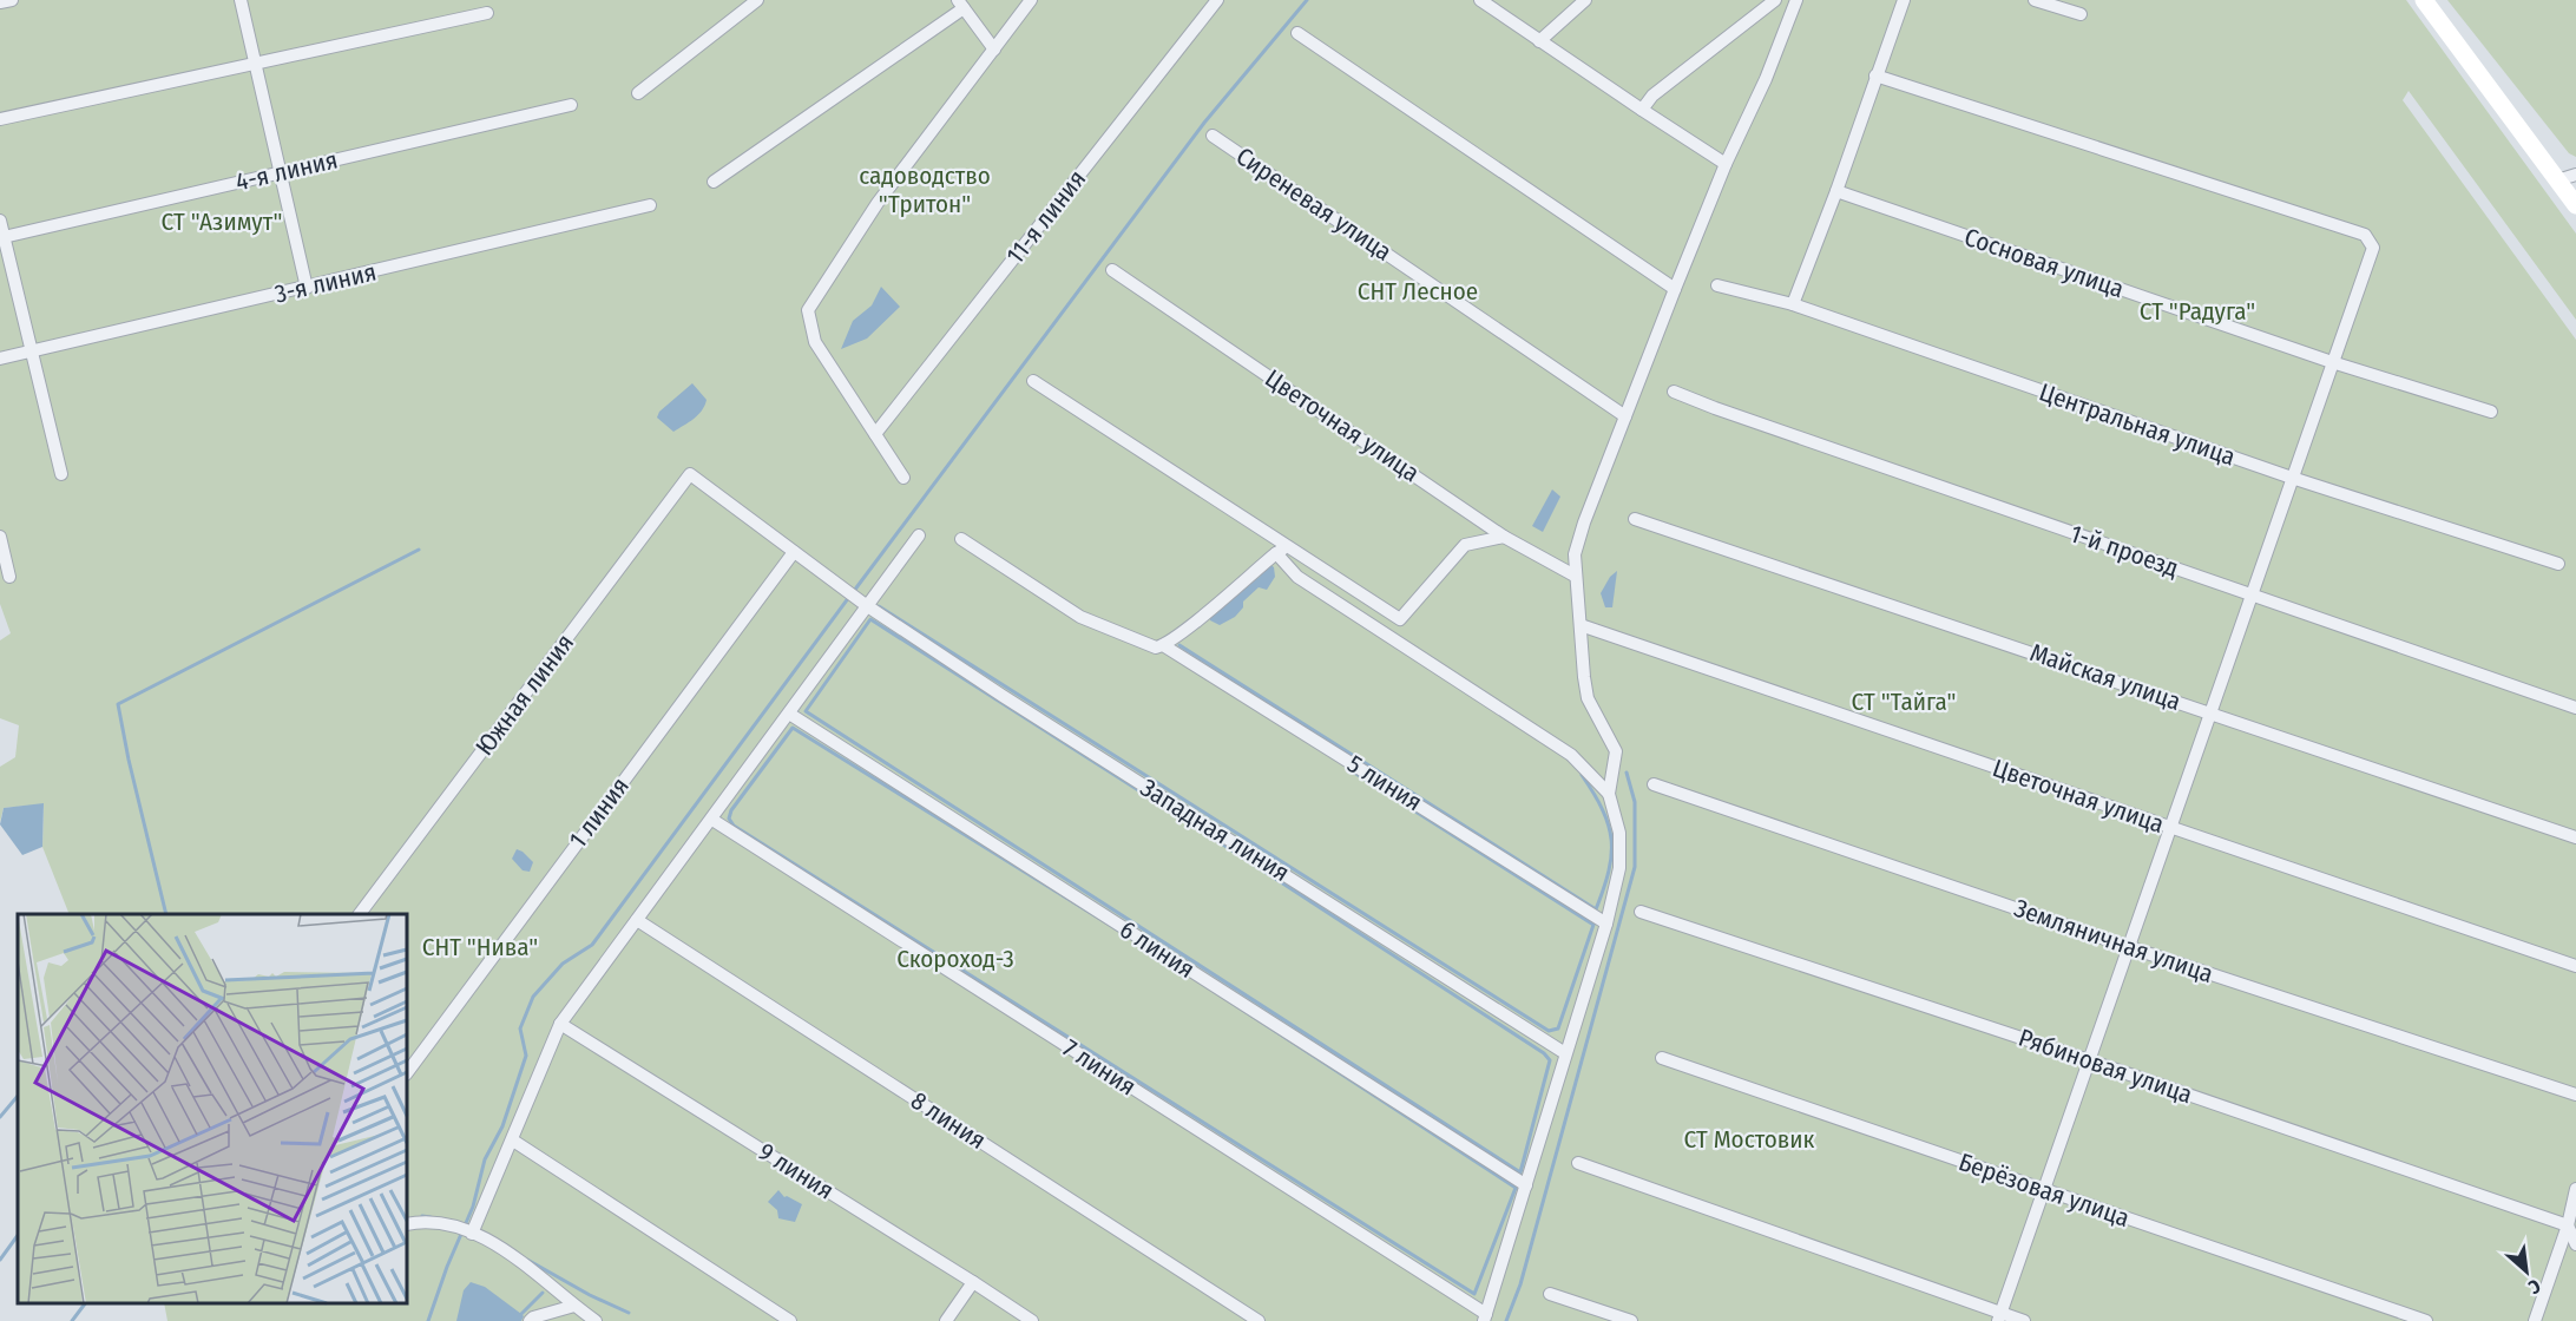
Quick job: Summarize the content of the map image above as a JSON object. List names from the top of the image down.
{
  "streets": {
    "street": [
      "4-я линия",
      "Сиреневая улица",
      "11-я линия",
      "Сосновая улица",
      "3-я линия",
      "Центральная улица",
      "Цветочная улица",
      "1-й проезд",
      "Майская улица",
      "Южная линия",
      "5 линия",
      "1 линия",
      "Западная линия",
      "Земляничная улица",
      "6 линия",
      "Рябиновая улица",
      "7 линия",
      "8 линия",
      "9 линия",
      "Берёзовая улица"
    ]
  },
  "crossings": [
    ["Южная линия", "Западная линия"],
    ["1 линия", "Западная линия"]
  ],
  "parks": [
    "садоводство \"Тритон\"",
    "СТ \"Азимут\"",
    "СНТ Лесное",
    "СТ \"Радуга\"",
    "СТ \"Тайга\"",
    "СНТ \"Нива\"",
    "Скороход-3",
    "СТ Мостовик"
  ],
  "north": "bottom right"
}
